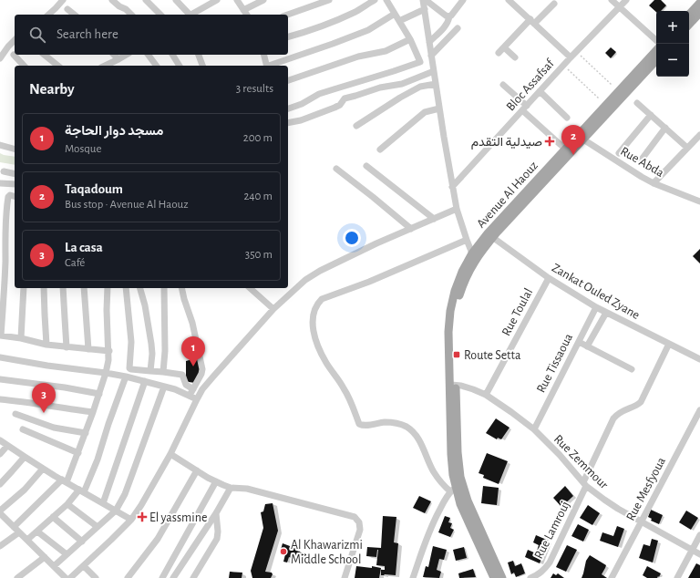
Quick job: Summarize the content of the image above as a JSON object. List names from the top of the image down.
{
  "streets": {
    "main road": ["Avenue Al Haouz"],
    "street": [
      "Bloc Assafsaf",
      "Rue Abda",
      "Zankat Ouled Zyane",
      "Rue Toulal",
      "Rue Tissaoua",
      "Rue Zemmour",
      "Rue Mesfyoua",
      "Rue Lamrouj"
    ]
  },
  "crossings": [
    ["Rue Abda", "Avenue Al Haouz"],
    ["Avenue Al Haouz", "Zankat Ouled Zyane"],
    ["Zankat Ouled Zyane", "Rue Toulal"],
    ["Zankat Ouled Zyane", "Rue Tissaoua"],
    ["Zankat Ouled Zyane", "Rue Lamrouj"],
    ["Rue Toulal", "Rue Zemmour"],
    ["Rue Tissaoua", "Rue Zemmour"],
    ["Rue Zemmour", "Rue Mesfyoua"],
    ["Rue Zemmour", "Rue Lamrouj"]
  ],
  "places": {
    "health": ["صيدلية التقدم", "El yassmine"],
    "transit": ["Route Setta"],
    "other": ["Al Khawarizmi Middle School"]
  },
  "page": {
    "map_buttons": ["+", "−"],
    "search": "Search here",
    "heading": ["Nearby", "3 results"],
    "list": [
      {
        "mark": "1",
        "name": "مسجد دوار الحاجة",
        "note": "Mosque",
        "value": "200 m"
      },
      {
        "mark": "2",
        "name": "Taqadoum",
        "note": "Bus stop · Avenue Al Haouz",
        "value": "240 m"
      },
      {
        "mark": "3",
        "name": "La casa",
        "note": "Café",
        "value": "350 m"
      }
    ],
    "pins": ["2", "1", "3"]
  }
}
